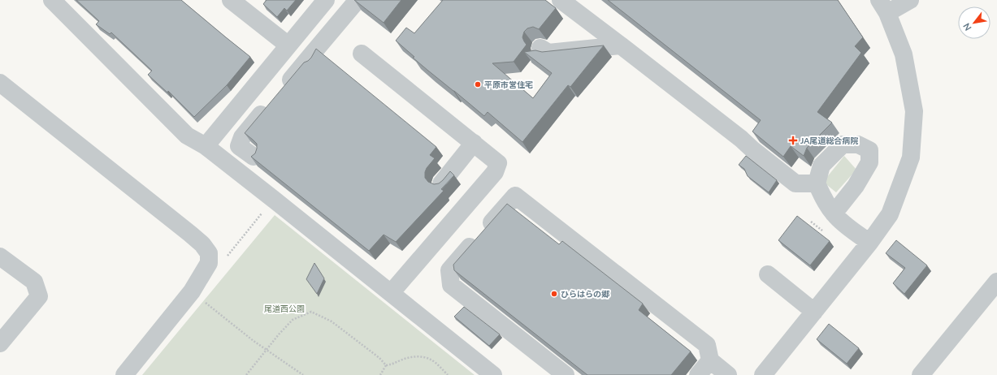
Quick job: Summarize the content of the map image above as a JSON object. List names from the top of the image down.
{
  "parks": ["尾道西公園"],
  "places": {
    "other": ["平原市営住宅", "ひらはらの郷"],
    "health": ["JA尾道総合病院"]
  },
  "north": "bottom left"
}
